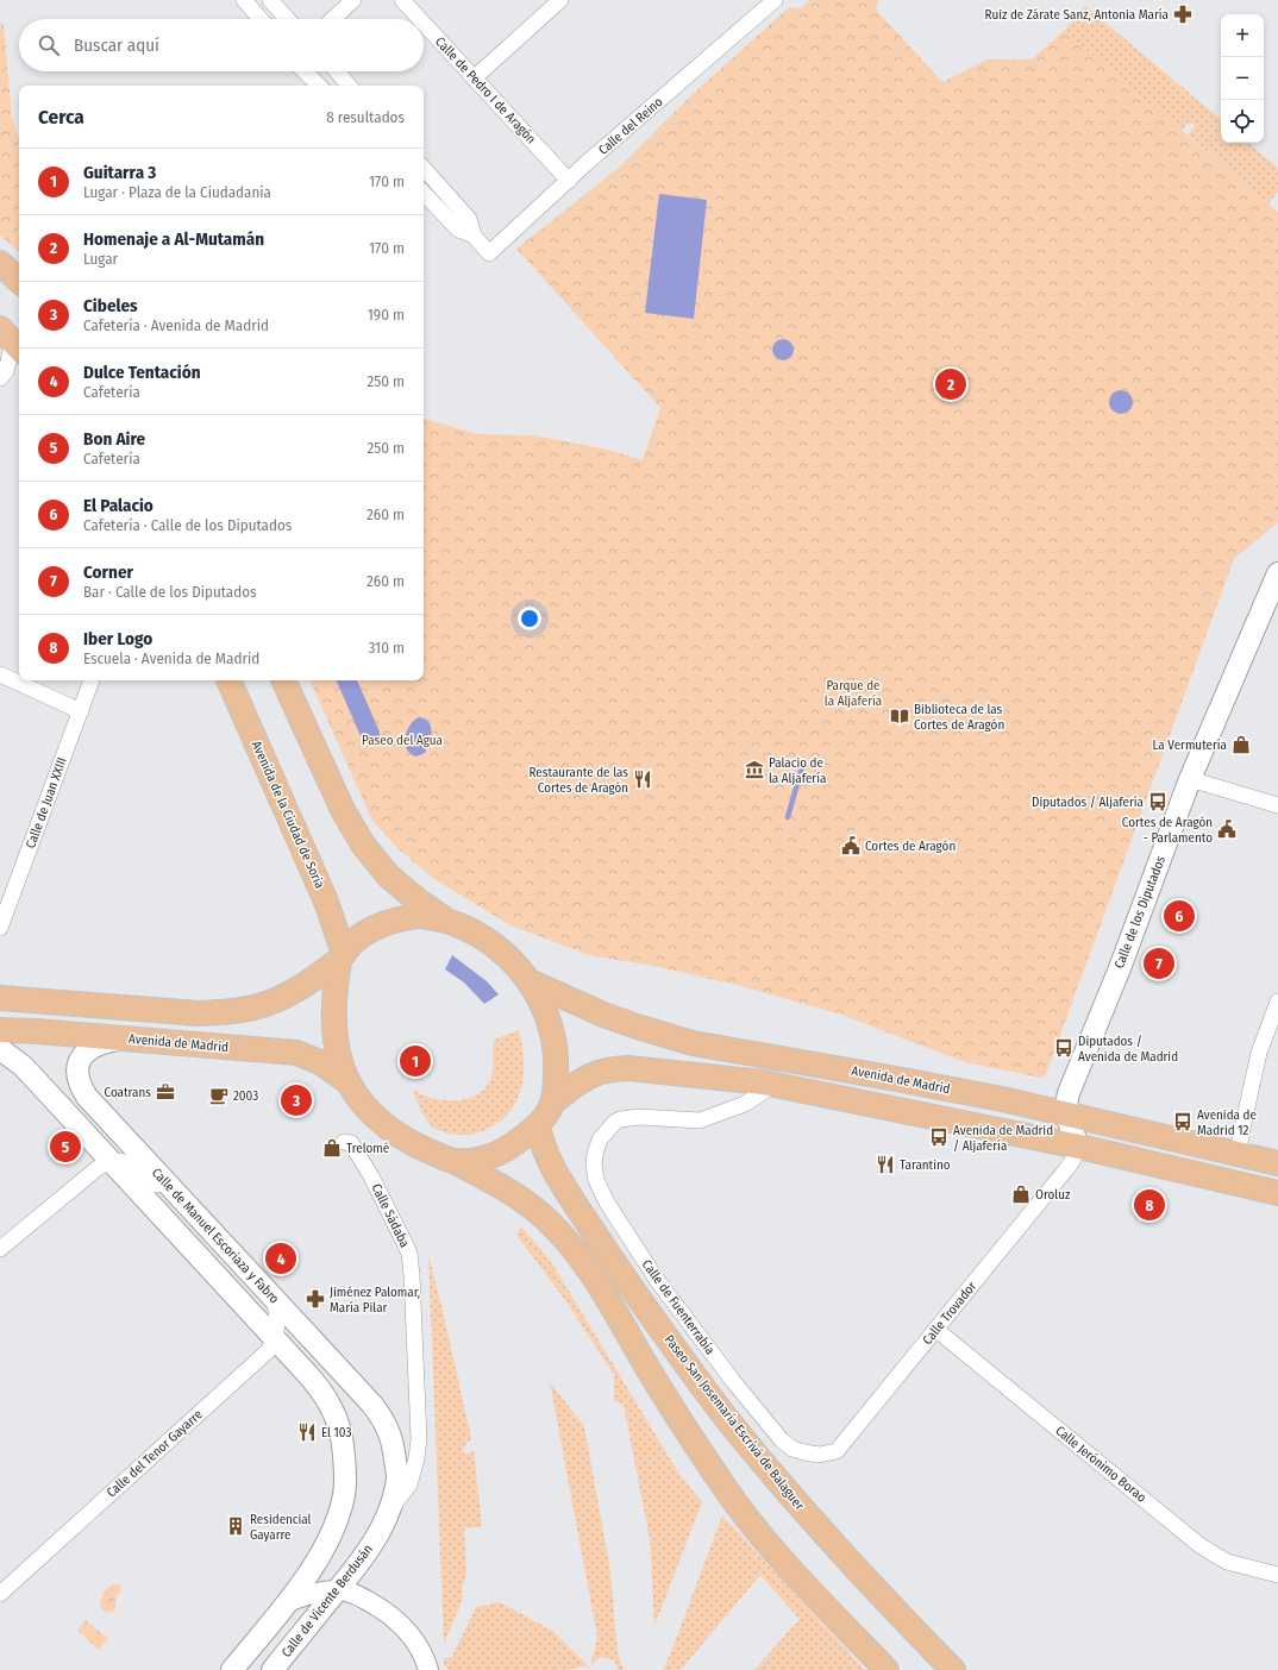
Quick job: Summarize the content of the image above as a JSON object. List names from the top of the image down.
{
  "streets": {
    "main road": [
      "Avenida de la Ciudad de Soria",
      "Calle de los Diputados",
      "Avenida de Madrid",
      "Calle de Manuel Escoriaza y Fabro",
      "Paseo San Josemaría Escrivá de Balaguer",
      "Calle de Vicente Berdusán"
    ],
    "street": [
      "Calle de Pedro I de Aragón",
      "Calle del Reino",
      "Calle de Juan XXIII",
      "Calle Sádaba",
      "Calle de Fuenterrabía",
      "Calle Trovador",
      "Calle del Tenor Gayarre",
      "Calle Jerónimo Borao"
    ]
  },
  "crossings": [
    ["Calle de Pedro I de Aragón", "Calle del Reino"],
    ["Calle de los Diputados", "Avenida de Madrid"],
    ["Calle de los Diputados", "Calle Trovador"],
    ["Avenida de Madrid", "Calle de Manuel Escoriaza y Fabro"],
    ["Calle Sádaba", "Calle de Vicente Berdusán"],
    ["Calle de Manuel Escoriaza y Fabro", "Calle del Tenor Gayarre"],
    ["Calle de Manuel Escoriaza y Fabro", "Calle de Vicente Berdusán"],
    ["Calle de Fuenterrabía", "Calle Trovador"],
    ["Calle Trovador", "Calle Jerónimo Borao"]
  ],
  "parks": ["Parque de la Aljafería", "Paseo del Agua"],
  "places": {
    "pharmacy": ["Ruiz de Zárate Sanz, Antonia María", "Jiménez Palomar, María Pilar"],
    "library": ["Biblioteca de las Cortes de Aragón"],
    "shop": ["La Vermutería", "Trelomé", "Oroluz"],
    "museum": ["Palacio de la Aljafería"],
    "restaurant": ["Restaurante de las Cortes de Aragón", "Tarantino", "El 103"],
    "bus stop": [
      "Diputados / Aljafería",
      "Diputados / Avenida de Madrid",
      "Avenida de Madrid 12",
      "Avenida de Madrid / Aljafería"
    ],
    "public building": ["Cortes de Aragón - Parlamento", "Cortes de Aragón"],
    "office": ["Coatrans"],
    "cafe": ["2003"],
    "building": ["Residencial Gayarre"]
  },
  "page": {
    "map_buttons": ["+", "−"],
    "search": "Buscar aquí",
    "heading": ["Cerca", "8 resultados"],
    "list": [
      {
        "mark": "1",
        "name": "Guitarra 3",
        "note": "Lugar · Plaza de la Ciudadanía",
        "value": "170 m"
      },
      {
        "mark": "2",
        "name": "Homenaje a Al-Mutamán",
        "note": "Lugar",
        "value": "170 m"
      },
      {
        "mark": "3",
        "name": "Cibeles",
        "note": "Cafetería · Avenida de Madrid",
        "value": "190 m"
      },
      {
        "mark": "4",
        "name": "Dulce Tentación",
        "note": "Cafetería",
        "value": "250 m"
      },
      {
        "mark": "5",
        "name": "Bon Aire",
        "note": "Cafetería",
        "value": "250 m"
      },
      {
        "mark": "6",
        "name": "El Palacio",
        "note": "Cafetería · Calle de los Diputados",
        "value": "260 m"
      },
      {
        "mark": "7",
        "name": "Corner",
        "note": "Bar · Calle de los Diputados",
        "value": "260 m"
      },
      {
        "mark": "8",
        "name": "Iber Logo",
        "note": "Escuela · Avenida de Madrid",
        "value": "310 m"
      }
    ],
    "pins": [
      "2",
      "6",
      "7",
      "1",
      "3",
      "5",
      "8",
      "4"
    ]
  }
}
